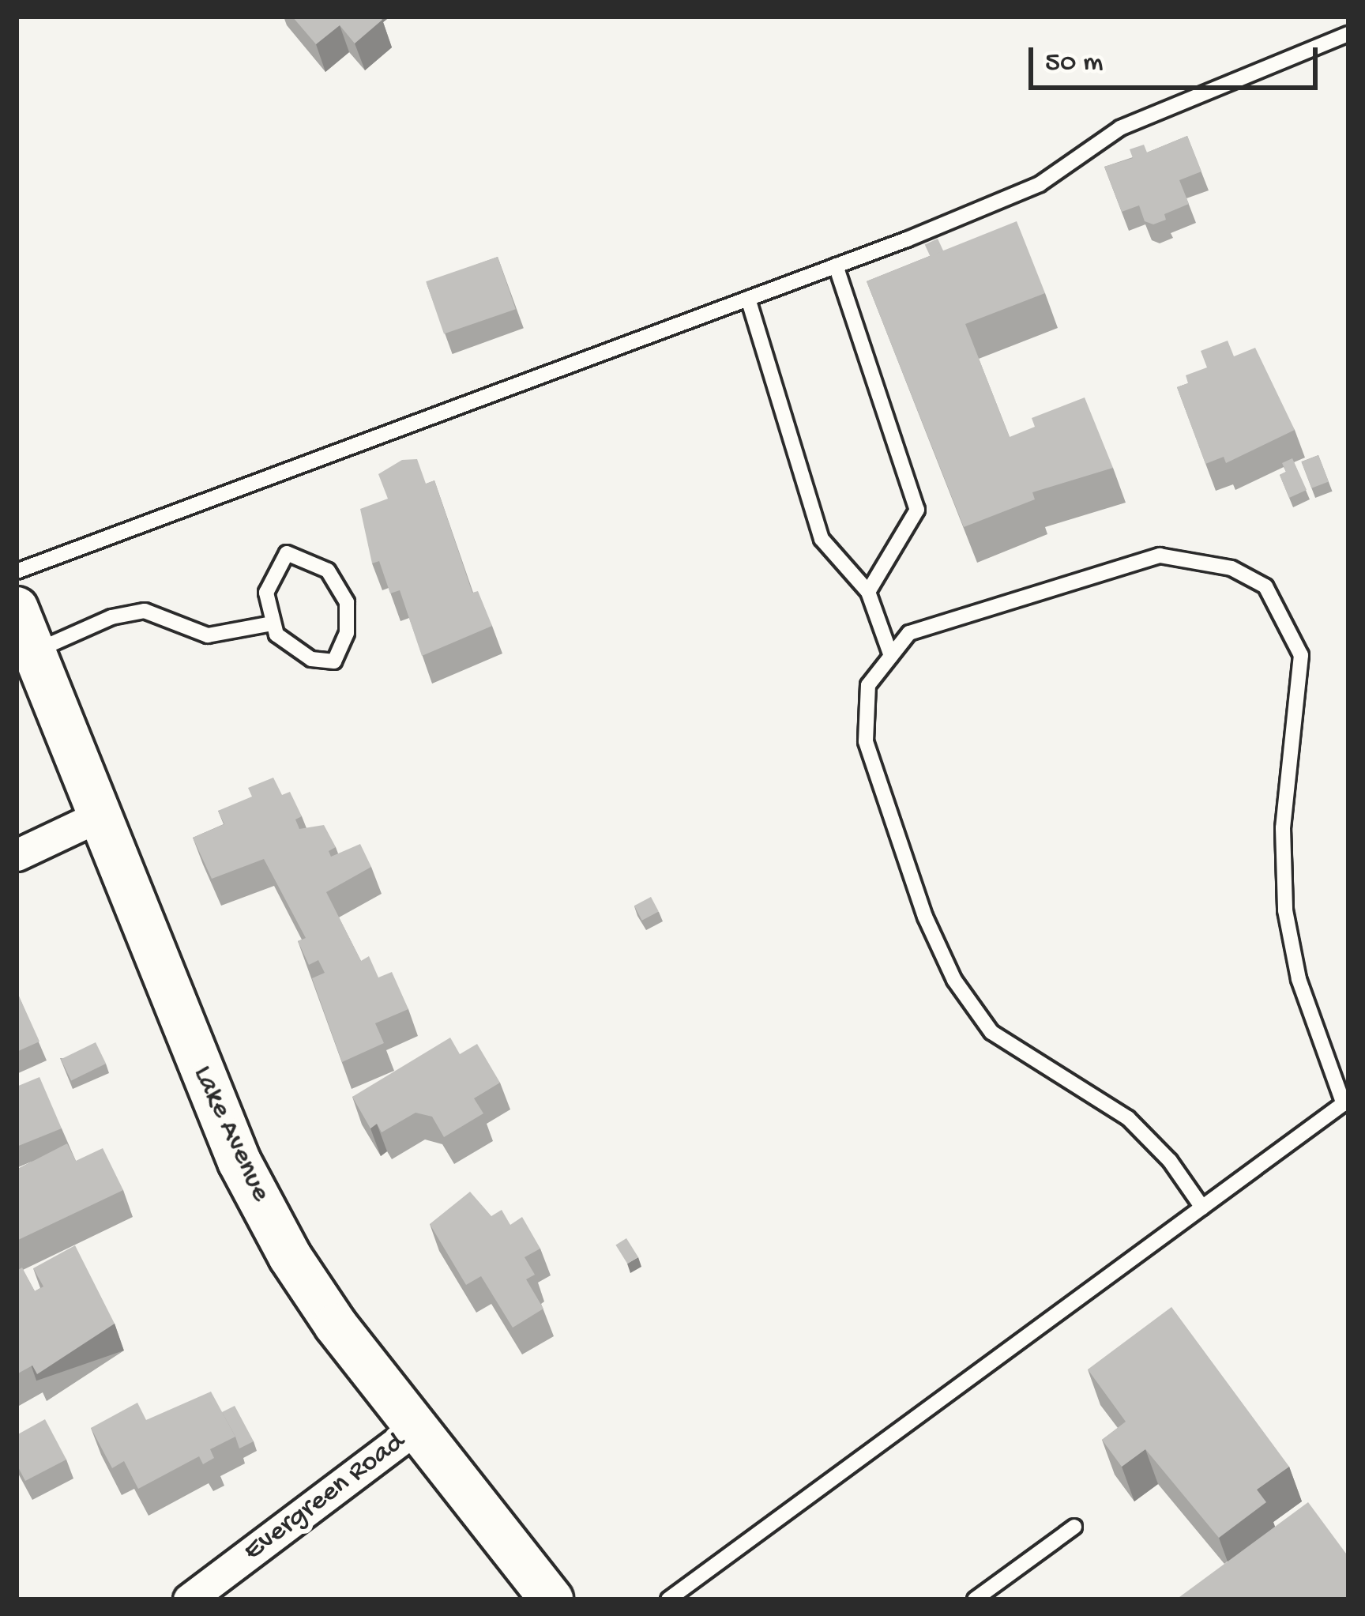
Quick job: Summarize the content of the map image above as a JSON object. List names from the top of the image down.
{
  "streets": {
    "main road": ["Lake Avenue"],
    "street": ["Evergreen Road"]
  },
  "crossings": [
    ["Lake Avenue", "Evergreen Road"]
  ],
  "scale_bar": "50 m"
}
